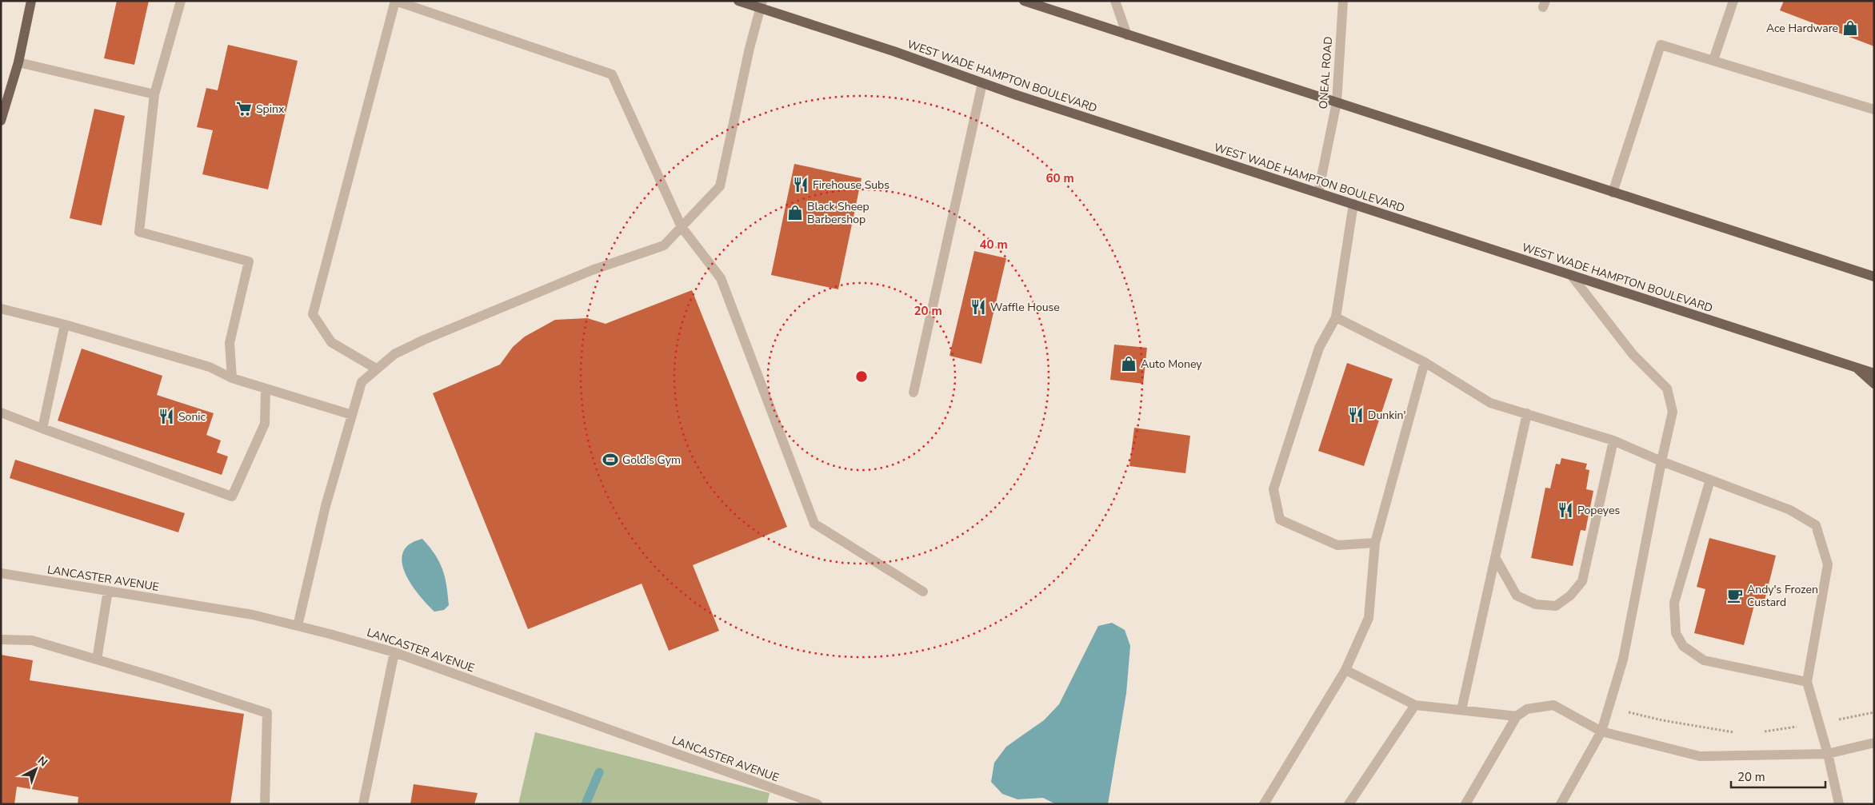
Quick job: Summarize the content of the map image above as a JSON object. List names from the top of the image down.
{
  "streets": {
    "main road": ["WEST WADE HAMPTON BOULEVARD"],
    "street": ["ONEAL ROAD", "LANCASTER AVENUE"]
  },
  "crossings": [
    ["ONEAL ROAD", "WEST WADE HAMPTON BOULEVARD"]
  ],
  "places": {
    "shop": ["Ace Hardware", "Black Sheep Barbershop", "Auto Money"],
    "supermarket": ["Spinx"],
    "restaurant": [
      "Firehouse Subs",
      "Waffle House",
      "Dunkin'",
      "Sonic",
      "Popeyes"
    ],
    "sports": ["Gold's Gym"],
    "cafe": ["Andy's Frozen Custard"]
  },
  "scale_bar": "20 m",
  "north": "top right",
  "rings": ["60 m", "40 m", "20 m"]
}
